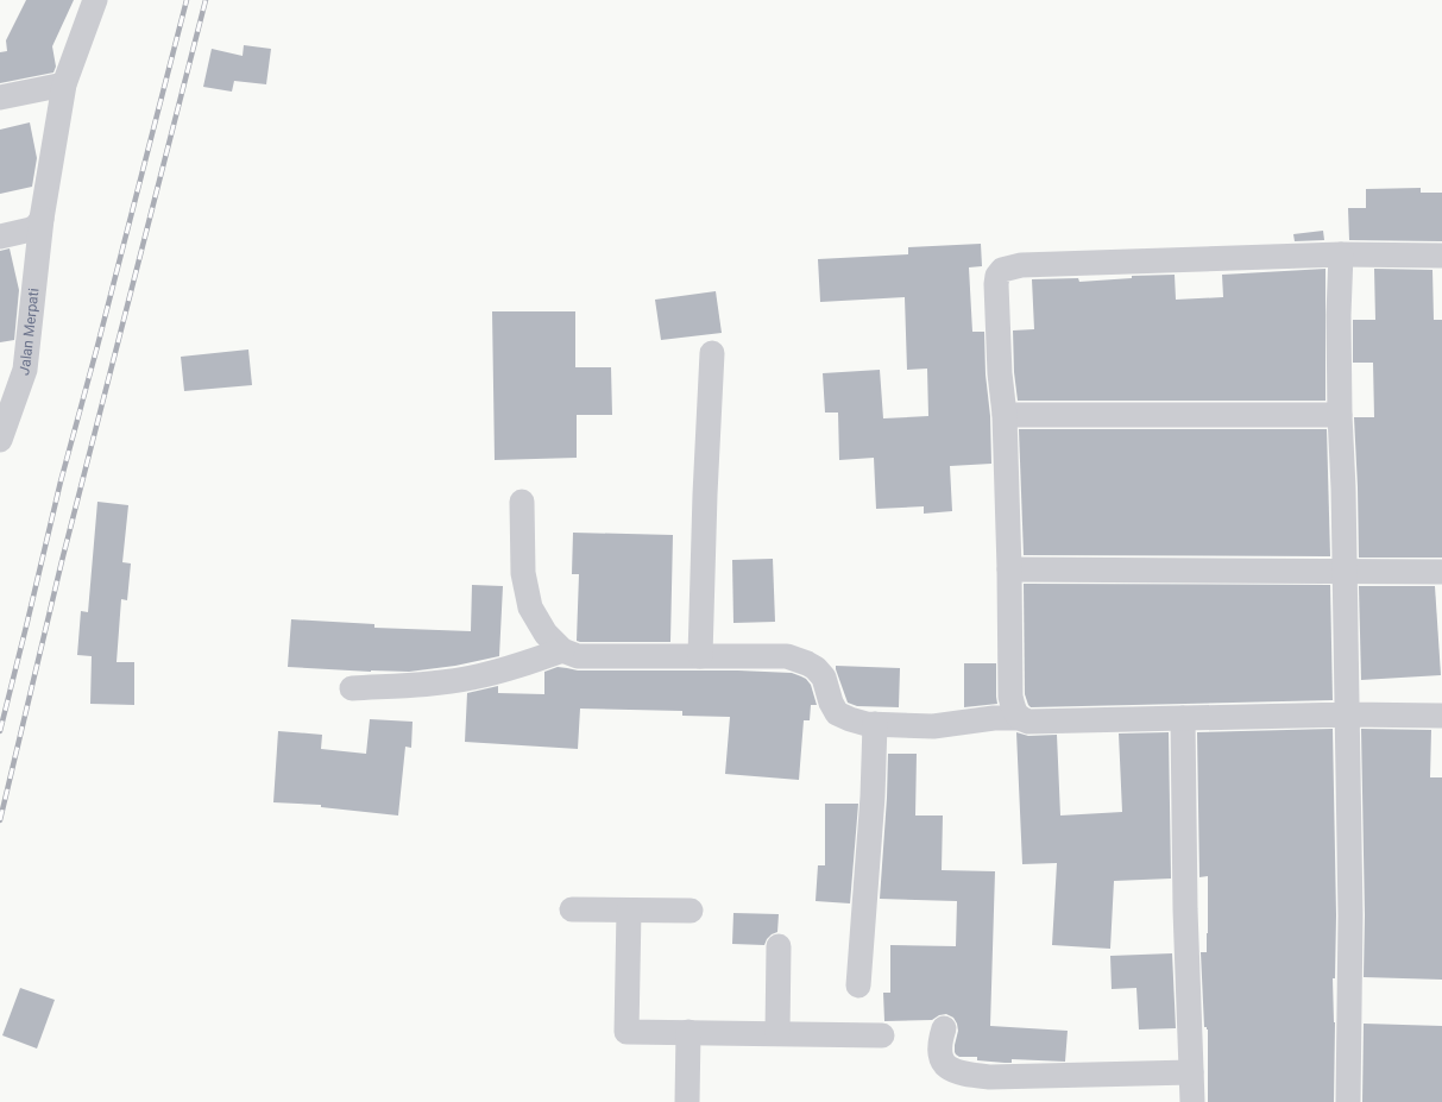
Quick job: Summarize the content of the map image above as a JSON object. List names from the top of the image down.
{
  "streets": {
    "street": ["Jalan Merpati"]
  }
}
